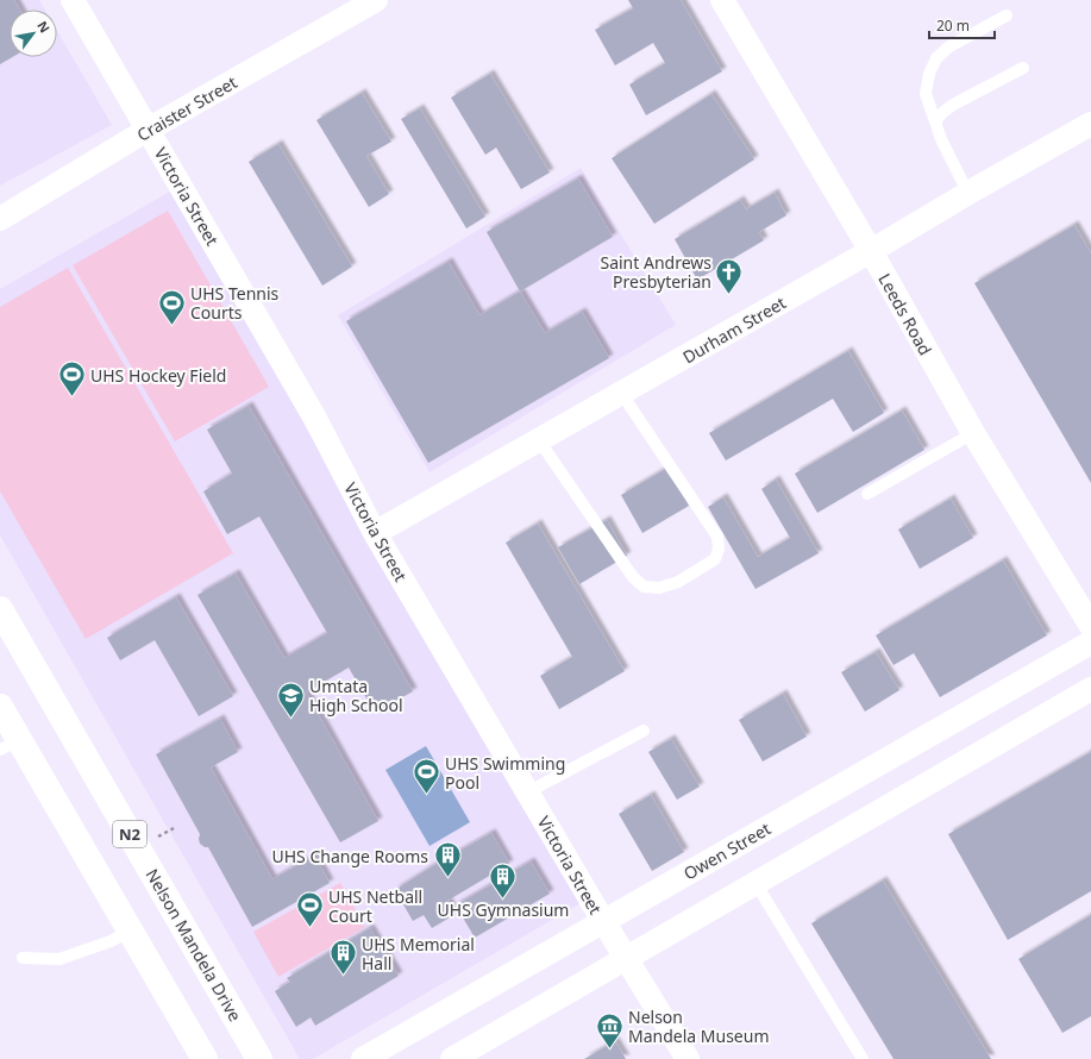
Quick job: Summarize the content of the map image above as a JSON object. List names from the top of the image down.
{
  "streets": {
    "highway": ["N2", "Nelson Mandela Drive"],
    "street": [
      "Craister Street",
      "Victoria Street",
      "Leeds Road",
      "Durham Street",
      "Owen Street"
    ]
  },
  "crossings": [
    ["Craister Street", "Victoria Street"],
    ["Victoria Street", "Durham Street"],
    ["Victoria Street", "Owen Street"],
    ["Leeds Road", "Durham Street"]
  ],
  "places": {
    "church": ["Saint Andrews Presbyterian"],
    "sports": [
      "UHS Tennis Courts",
      "UHS Hockey Field",
      "UHS Swimming Pool",
      "UHS Netball Court"
    ],
    "school or university": ["Umtata High School"],
    "building": ["UHS Change Rooms", "UHS Gymnasium", "UHS Memorial Hall"],
    "museum": ["Nelson Mandela Museum"]
  },
  "scale_bar": "20 m",
  "north": "top right"
}
